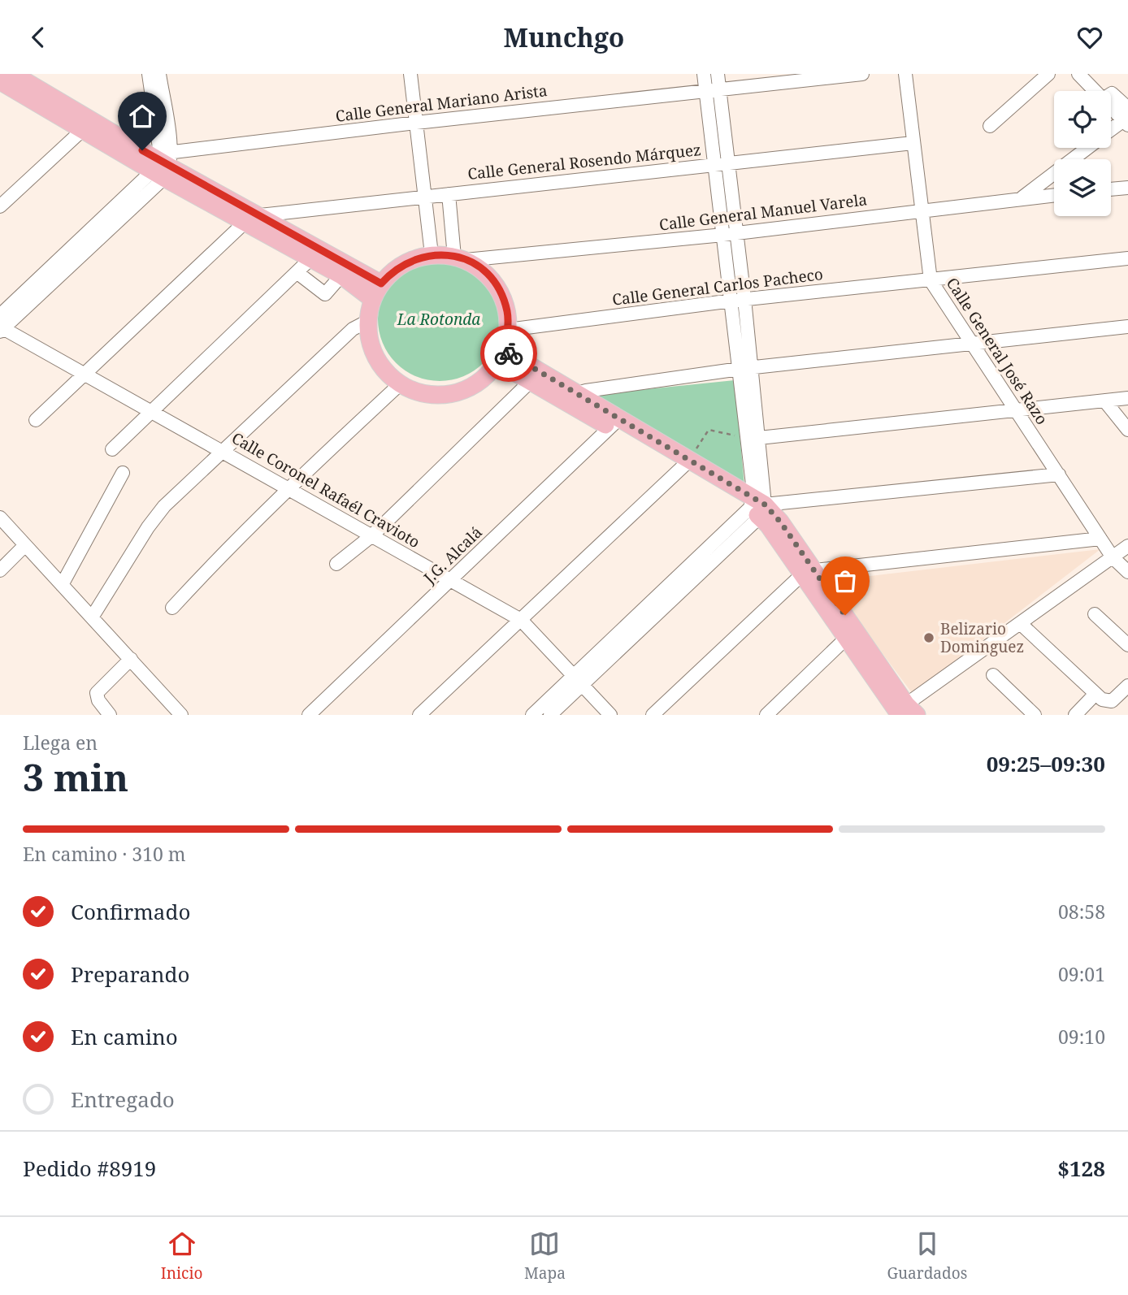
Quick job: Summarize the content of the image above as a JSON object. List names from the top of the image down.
{
  "streets": {
    "street": [
      "Calle General Mariano Arista",
      "Calle General Rosendo Márquez",
      "Calle General Manuel Varela",
      "Calle General Carlos Pacheco",
      "Calle General José Razo",
      "Calle Coronel Rafaél Cravioto",
      "J.G. Alcalá"
    ]
  },
  "crossings": [
    ["Calle General Rosendo Márquez", "Calle General José Razo"],
    ["Calle General Manuel Varela", "Calle General Carlos Pacheco"],
    ["Calle General Manuel Varela", "Calle General José Razo"],
    ["Calle General Carlos Pacheco", "Calle General José Razo"],
    ["Calle Coronel Rafaél Cravioto", "J.G. Alcalá"]
  ],
  "parks": ["La Rotonda"],
  "places": ["Belizario Dominguez"],
  "page": {
    "header": "Munchgo",
    "heading": ["3 min", "Llega en", "09:25–09:30"],
    "panel": ["Pedido #8919", "$128"],
    "bar": "En camino · 310 m",
    "list": [
      ["Confirmado", "08:58"],
      ["Preparando", "09:01"],
      ["En camino", "09:10"],
      "Entregado"
    ],
    "tabs": ["Inicio", "Mapa", "Guardados"]
  }
}
